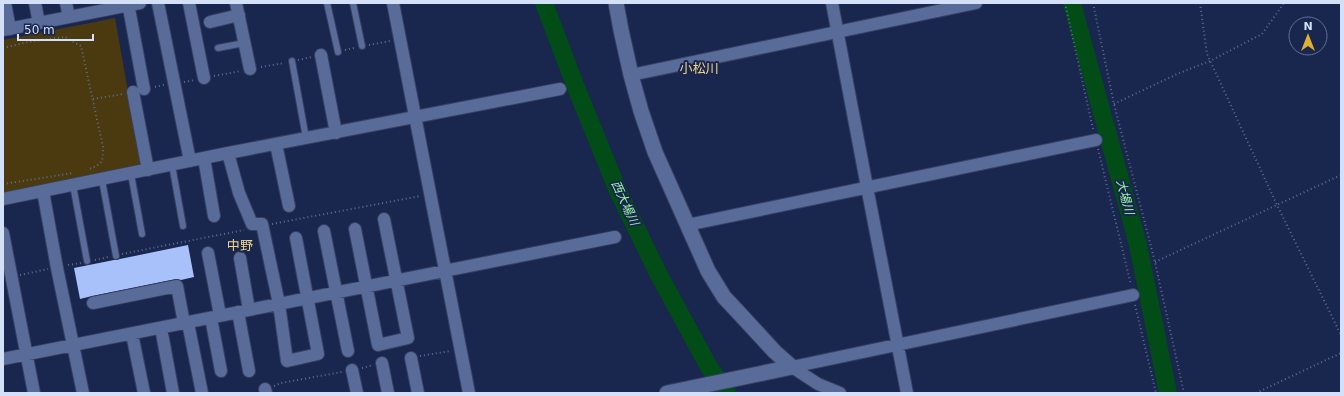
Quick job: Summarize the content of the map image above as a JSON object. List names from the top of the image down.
{
  "districts": ["小松川", "中野"],
  "water": ["大場川", "西大場川"],
  "scale_bar": "50 m",
  "north": "top"
}
